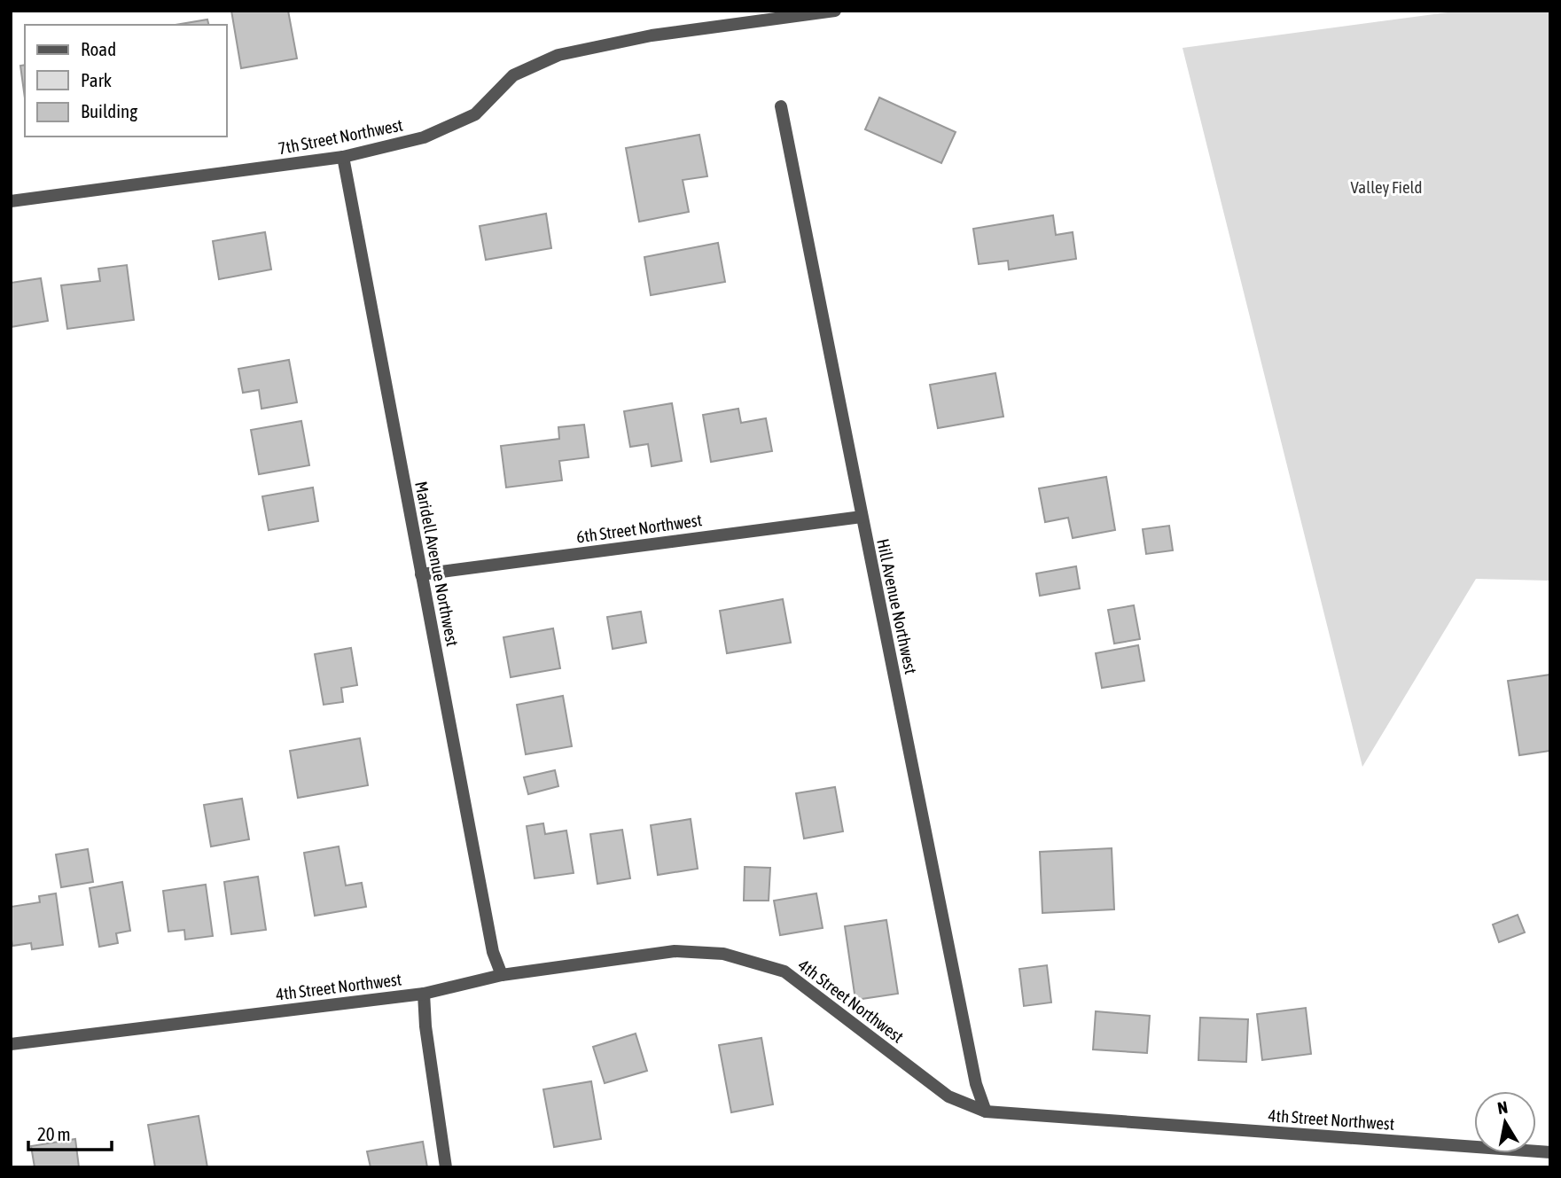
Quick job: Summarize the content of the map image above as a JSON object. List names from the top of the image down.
{
  "streets": {
    "street": [
      "7th Street Northwest",
      "6th Street Northwest",
      "Maridell Avenue Northwest",
      "Hill Avenue Northwest",
      "4th Street Northwest"
    ]
  },
  "crossings": [
    ["7th Street Northwest", "Maridell Avenue Northwest"],
    ["6th Street Northwest", "Maridell Avenue Northwest"],
    ["6th Street Northwest", "Hill Avenue Northwest"],
    ["Maridell Avenue Northwest", "4th Street Northwest"],
    ["Hill Avenue Northwest", "4th Street Northwest"]
  ],
  "parks": ["Valley Field"],
  "legend": ["Road", "Park", "Building"],
  "scale_bar": "20 m",
  "north": "top"
}
